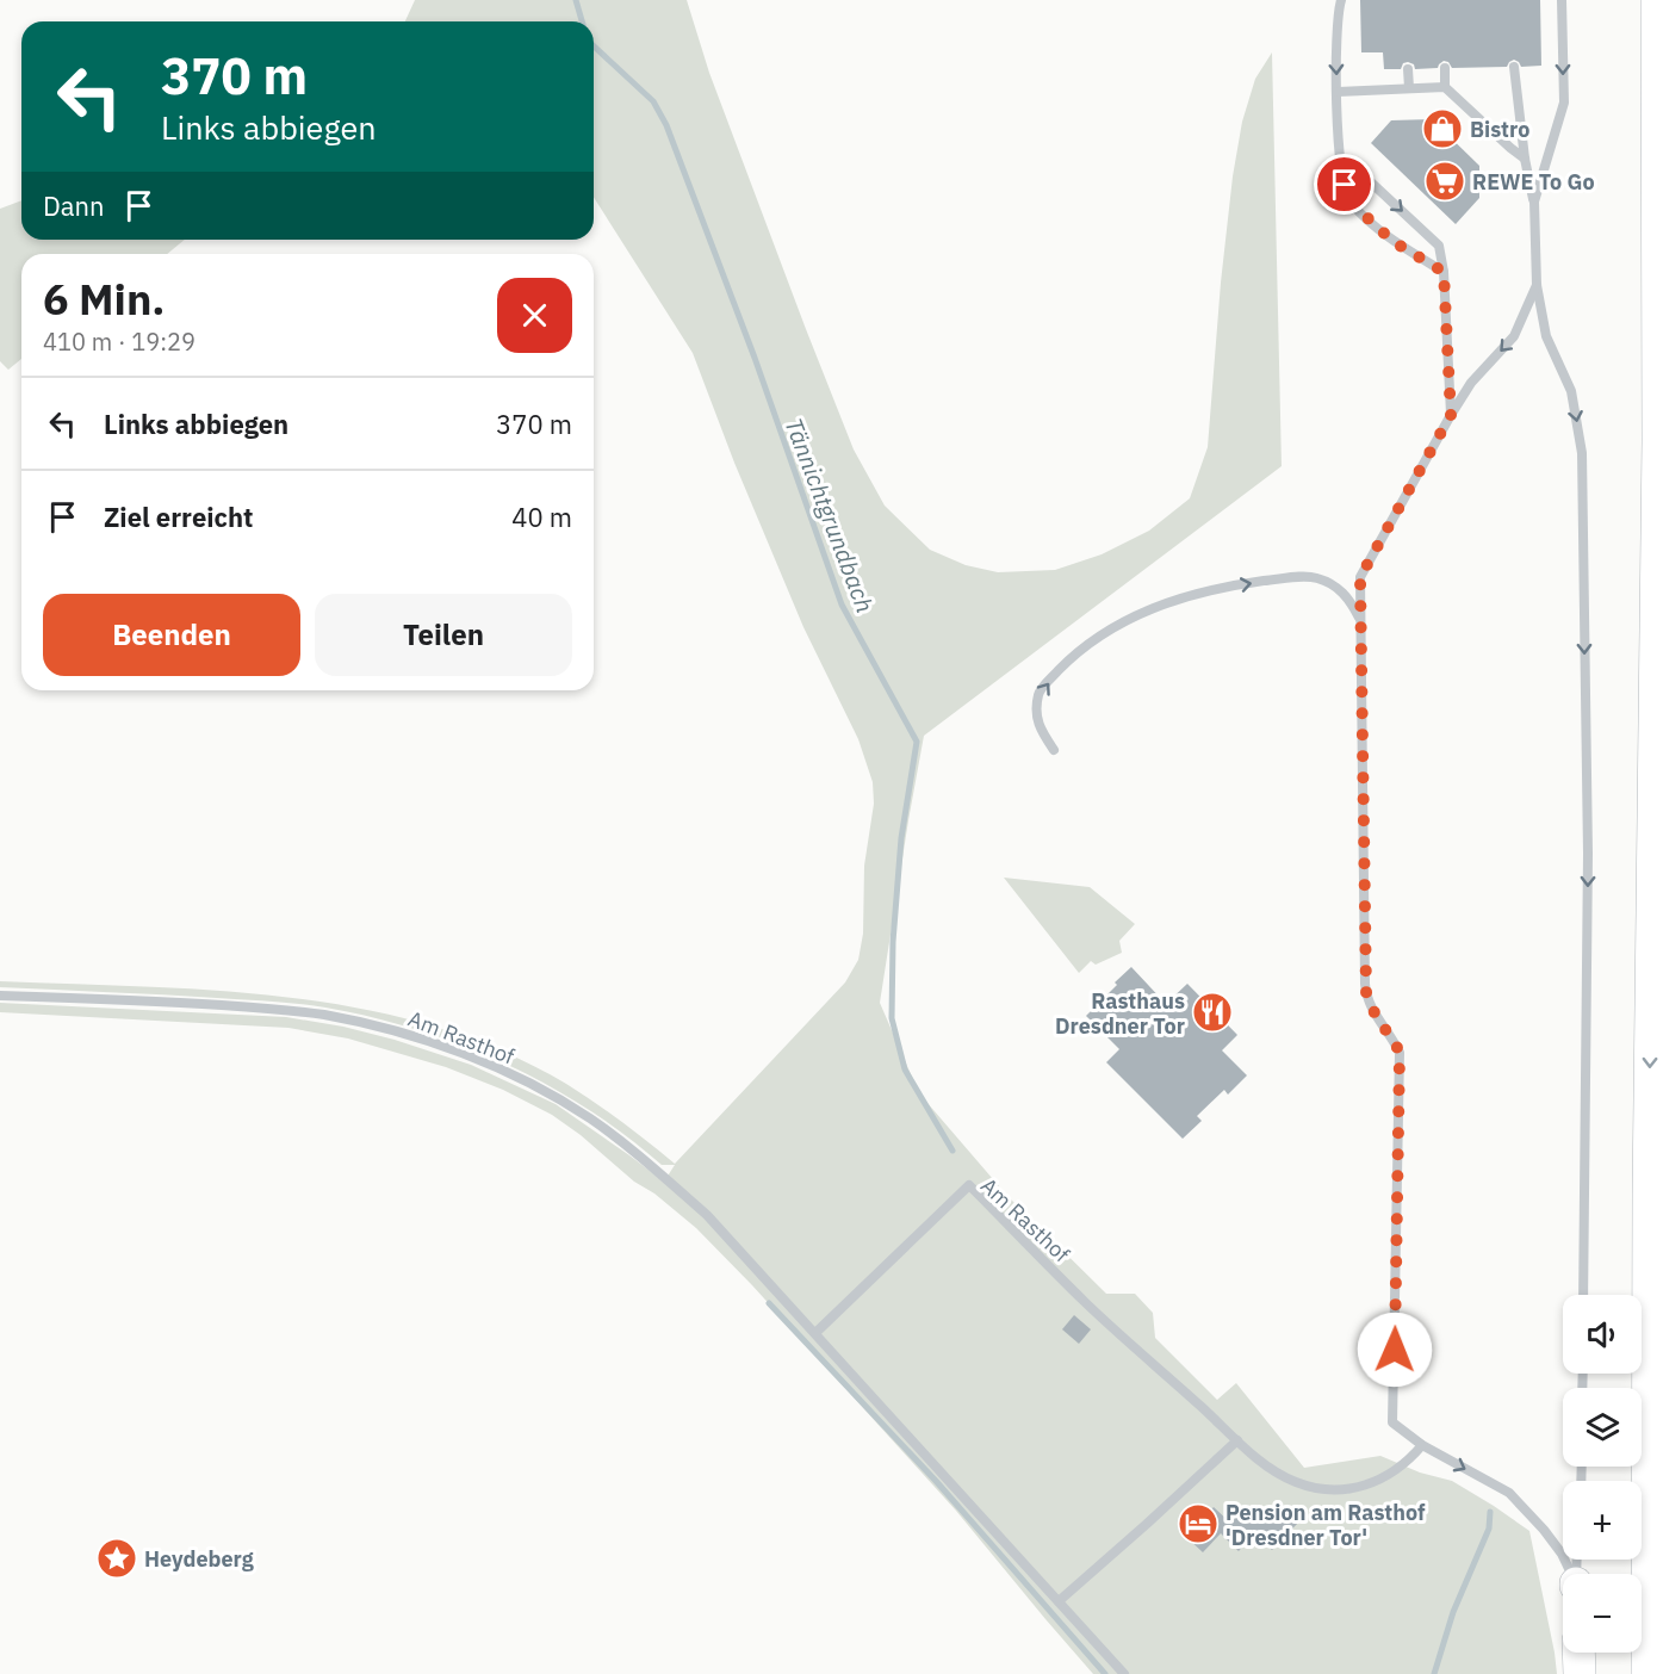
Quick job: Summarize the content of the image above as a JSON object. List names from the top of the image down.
{
  "streets": {
    "lane": ["Am Rasthof"]
  },
  "water": ["Tännichtgrundbach"],
  "places": {
    "shop": ["Bistro"],
    "supermarket": ["REWE To Go"],
    "restaurant": ["Rasthaus Dresdner Tor"],
    "hotel": ["Pension am Rasthof 'Dresdner Tor'"],
    "place": ["Heydeberg"]
  },
  "page": {
    "turn": ["370 m", "Links abbiegen"],
    "then": "Dann",
    "heading": ["6 Min.", "410 m · 19:29"],
    "list": [
      {
        "name": "Links abbiegen",
        "value": "370 m"
      },
      {
        "name": "Ziel erreicht",
        "value": "40 m"
      }
    ],
    "buttons": ["Beenden", "Teilen"],
    "map_buttons": ["+", "−"]
  }
}
